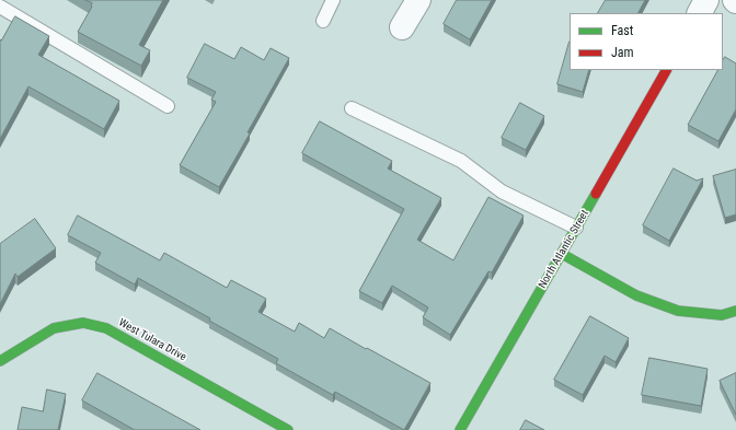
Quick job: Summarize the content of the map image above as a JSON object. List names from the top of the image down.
{
  "streets": {
    "street": ["North Atlantic Street", "West Tulara Drive"]
  },
  "legend": ["Fast", "Jam"]
}
